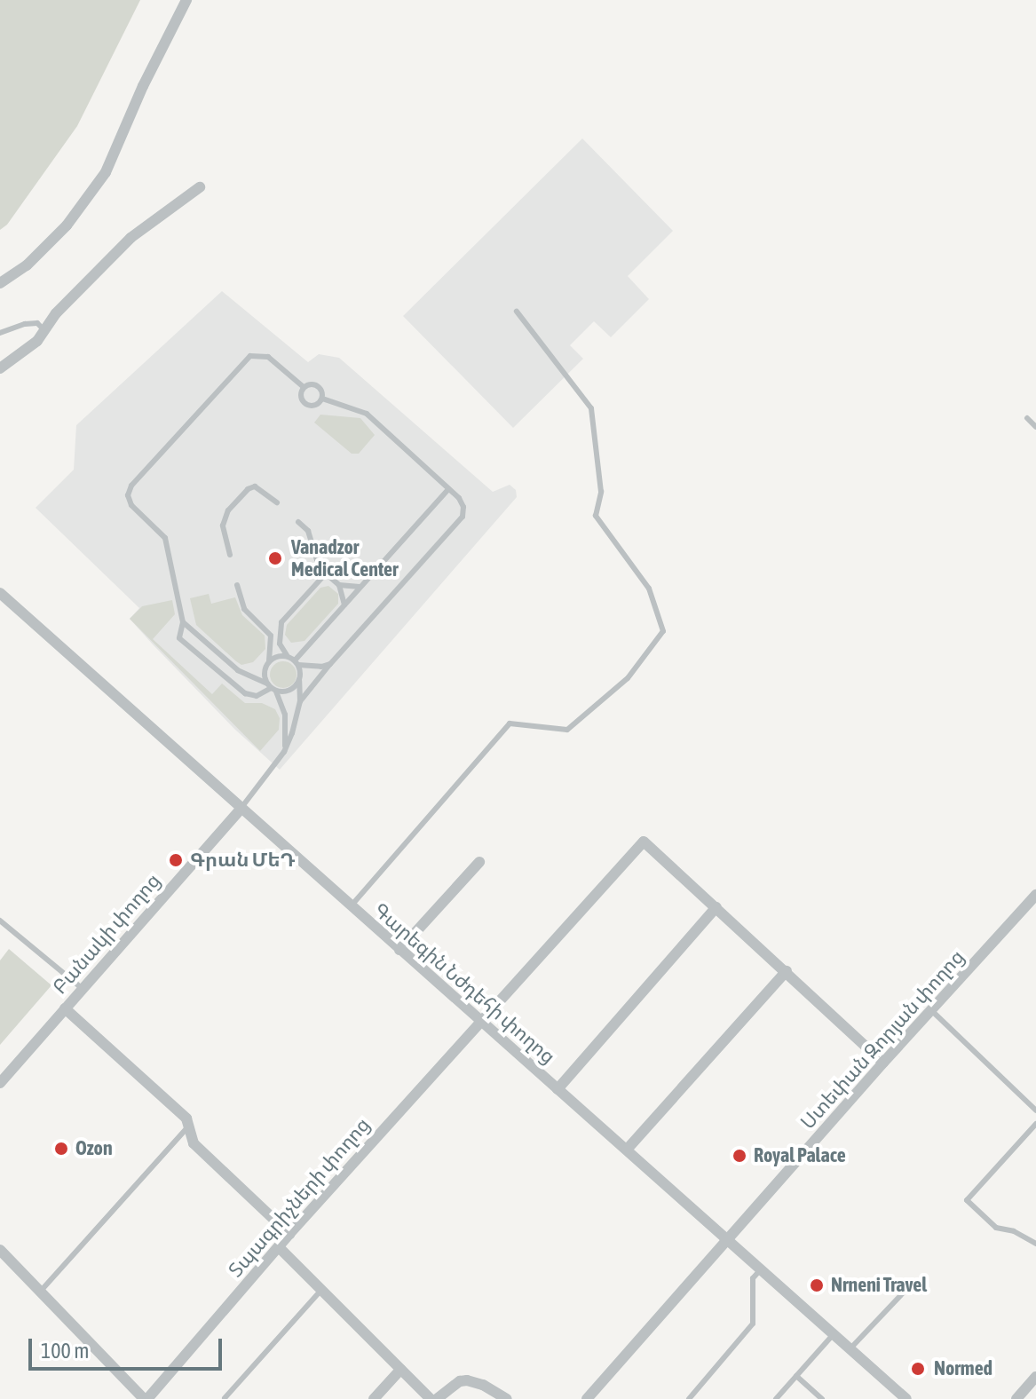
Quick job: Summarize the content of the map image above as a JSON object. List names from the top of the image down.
{
  "streets": {
    "street": [
      "Բանակի փողոց",
      "Գարեգին Նժդեհի փողոց",
      "Ստեփան Զորյան փողոց",
      "Տպագրիչների փողոց"
    ]
  },
  "crossings": [
    ["Բանակի փողոց", "Գարեգին Նժդեհի փողոց"],
    ["Գարեգին Նժդեհի փողոց", "Ստեփան Զորյան փողոց"],
    ["Գարեգին Նժդեհի փողոց", "Տպագրիչների փողոց"]
  ],
  "places": [
    "Vanadzor Medical Center",
    "Գրան ՄեԴ",
    "Ozon",
    "Royal Palace",
    "Nrneni Travel",
    "Normed"
  ],
  "scale_bar": "100 m"
}
